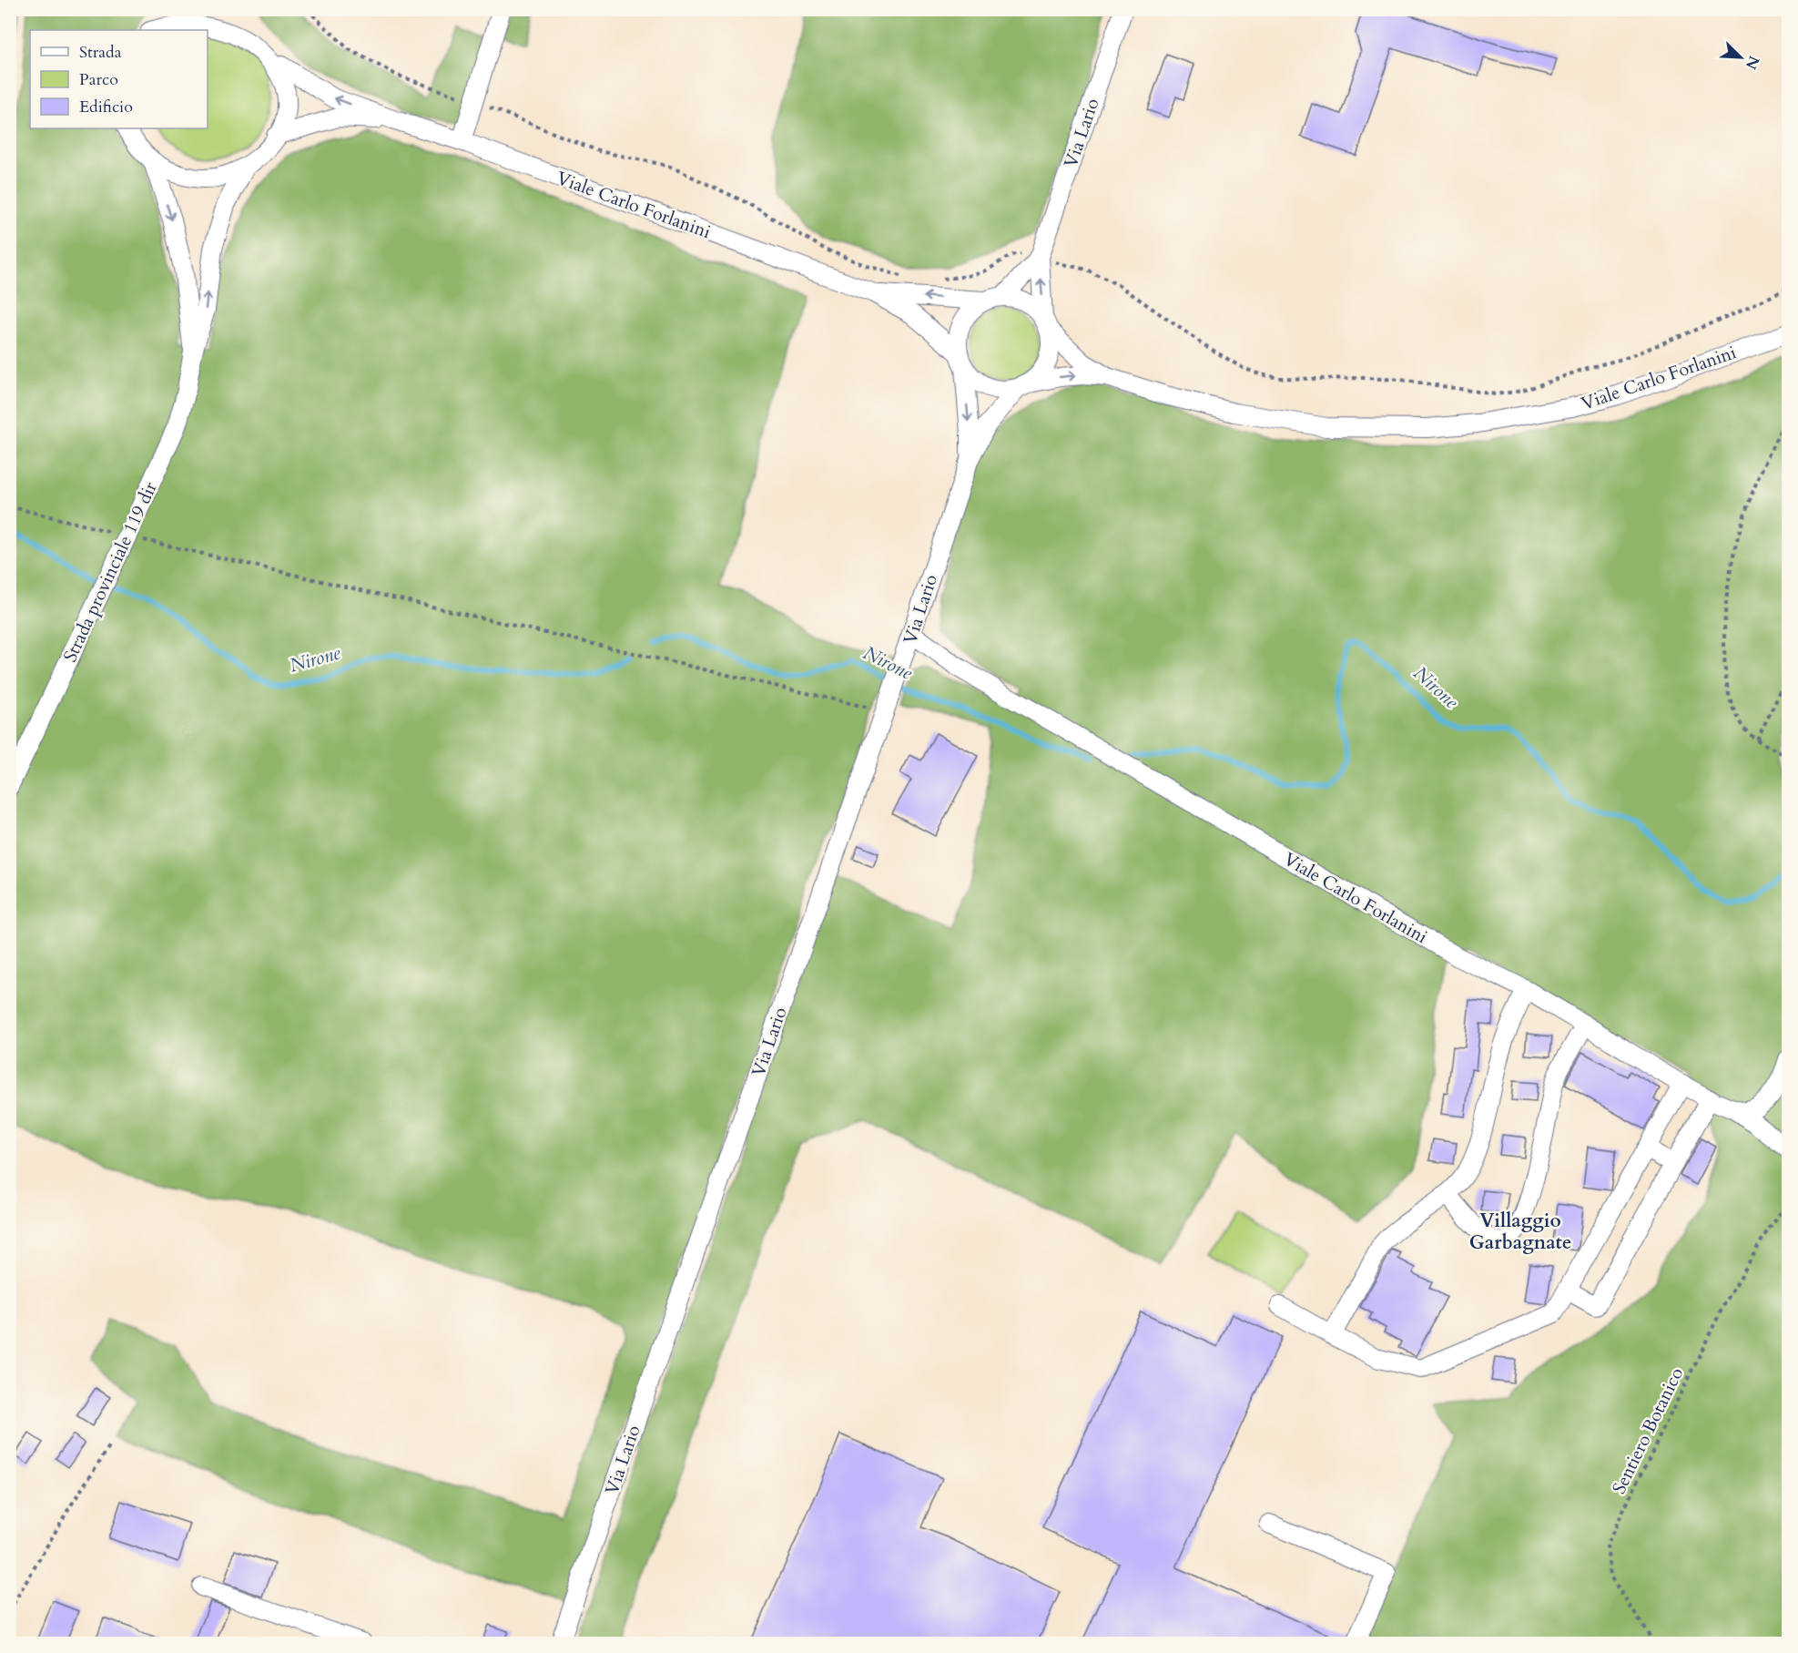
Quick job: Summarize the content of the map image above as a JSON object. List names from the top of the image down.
{
  "streets": {
    "street": ["Via Lario", "Viale Carlo Forlanini", "Strada provinciale 119 dir"],
    "path": ["Sentiero Botanico"]
  },
  "crossings": [
    ["Via Lario", "Viale Carlo Forlanini"]
  ],
  "districts": ["Villaggio Garbagnate"],
  "water": ["Nirone"],
  "legend": ["Strada", "Parco", "Edificio"],
  "north": "bottom right"
}
